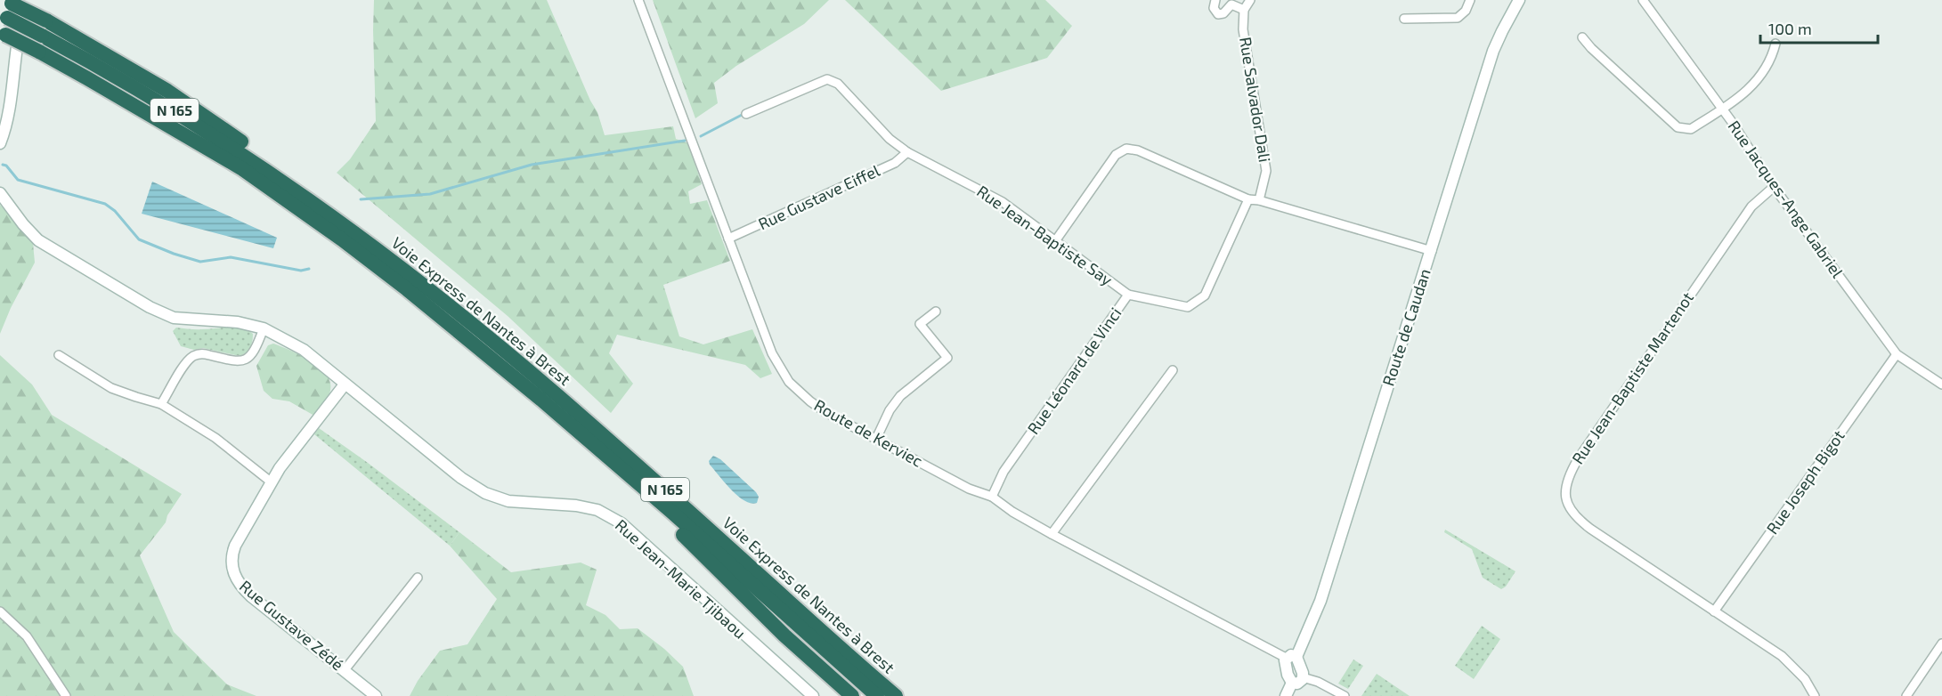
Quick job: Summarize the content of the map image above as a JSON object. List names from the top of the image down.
{
  "streets": {
    "highway": ["N 165", "Voie Express de Nantes à Brest"],
    "street": [
      "Rue Salvador Dali",
      "Rue Gustave Eiffel",
      "Rue Jacques-Ange Gabriel",
      "Rue Jean-Baptiste Say",
      "Route de Caudan",
      "Rue Léonard de Vinci",
      "Rue Jean-Baptiste Martenot",
      "Route de Kerviec",
      "Rue Joseph Bigot",
      "Rue Jean-Marie Tjibaou",
      "Rue Gustave Zédé"
    ]
  },
  "crossings": [
    ["Rue Gustave Eiffel", "Rue Jean-Baptiste Say"],
    ["Rue Gustave Eiffel", "Route de Kerviec"],
    ["Rue Jacques-Ange Gabriel", "Rue Jean-Baptiste Martenot"],
    ["Rue Jacques-Ange Gabriel", "Rue Joseph Bigot"],
    ["Rue Jean-Baptiste Say", "Rue Léonard de Vinci"],
    ["Route de Caudan", "Route de Kerviec"],
    ["Rue Léonard de Vinci", "Route de Kerviec"],
    ["Rue Jean-Baptiste Martenot", "Rue Joseph Bigot"],
    ["Rue Jean-Marie Tjibaou", "Rue Gustave Zédé"]
  ],
  "scale_bar": "100 m"
}
